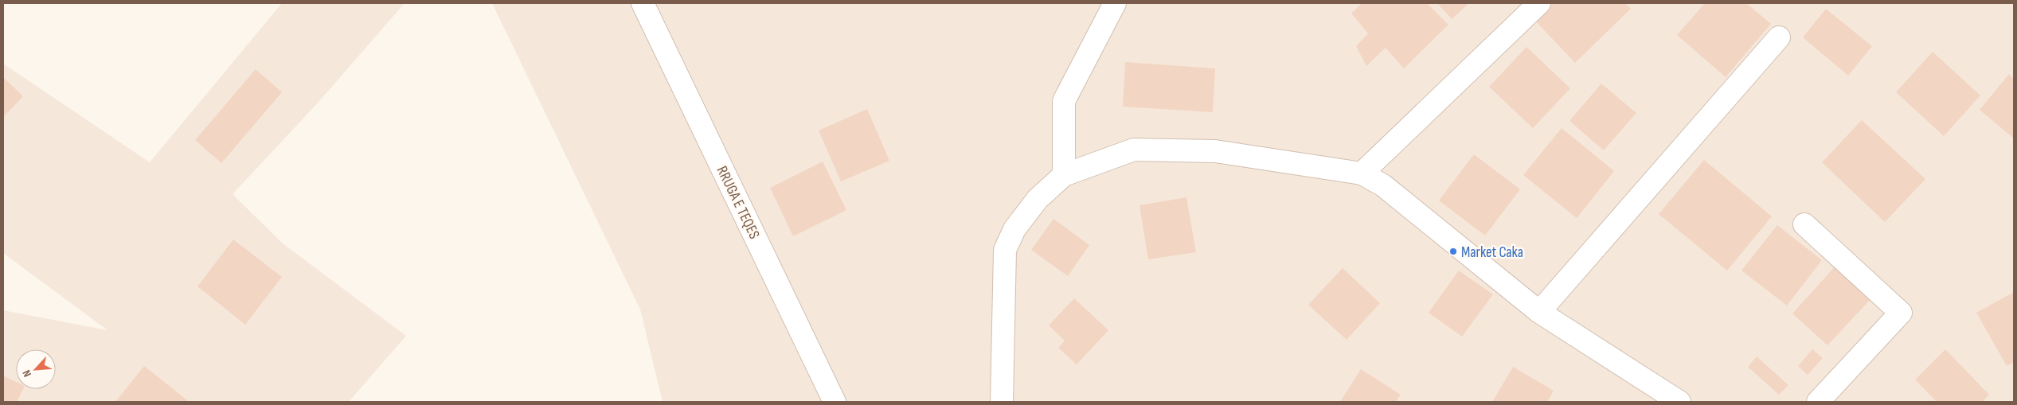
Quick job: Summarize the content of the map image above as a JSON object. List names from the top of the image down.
{
  "streets": {
    "street": ["RRUGA E TEQES"]
  },
  "places": ["Market Caka"],
  "north": "bottom left"
}
